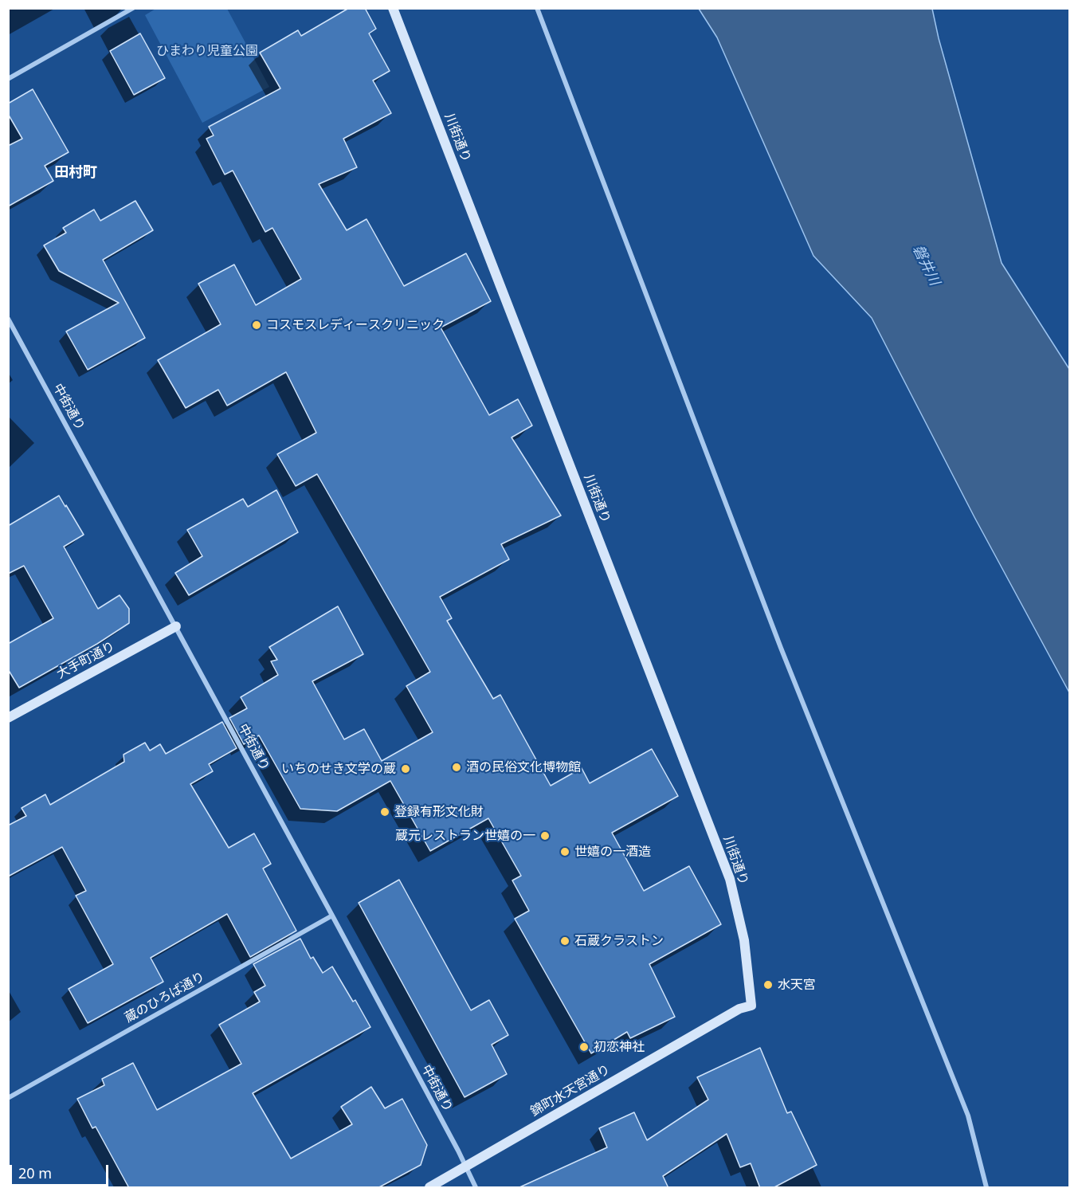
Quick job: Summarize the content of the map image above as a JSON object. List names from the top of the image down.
{
  "streets": {
    "street": [
      "川街通り",
      "中街通り",
      "大手町通り",
      "蔵のひろば通り",
      "錦町水天宮通り"
    ]
  },
  "crossings": [
    ["川街通り", "錦町水天宮通り"],
    ["中街通り", "大手町通り"],
    ["中街通り", "蔵のひろば通り"],
    ["中街通り", "錦町水天宮通り"]
  ],
  "districts": ["田村町"],
  "water": ["磐井川"],
  "parks": ["ひまわり児童公園"],
  "places": [
    "コスモスレディースクリニック",
    "酒の民俗文化博物館",
    "いちのせき文学の蔵",
    "登録有形文化財",
    "蔵元レストラン世嬉の一",
    "世嬉の一酒造",
    "石蔵クラストン",
    "水天宮",
    "初恋神社"
  ],
  "scale_bar": "20 m"
}
